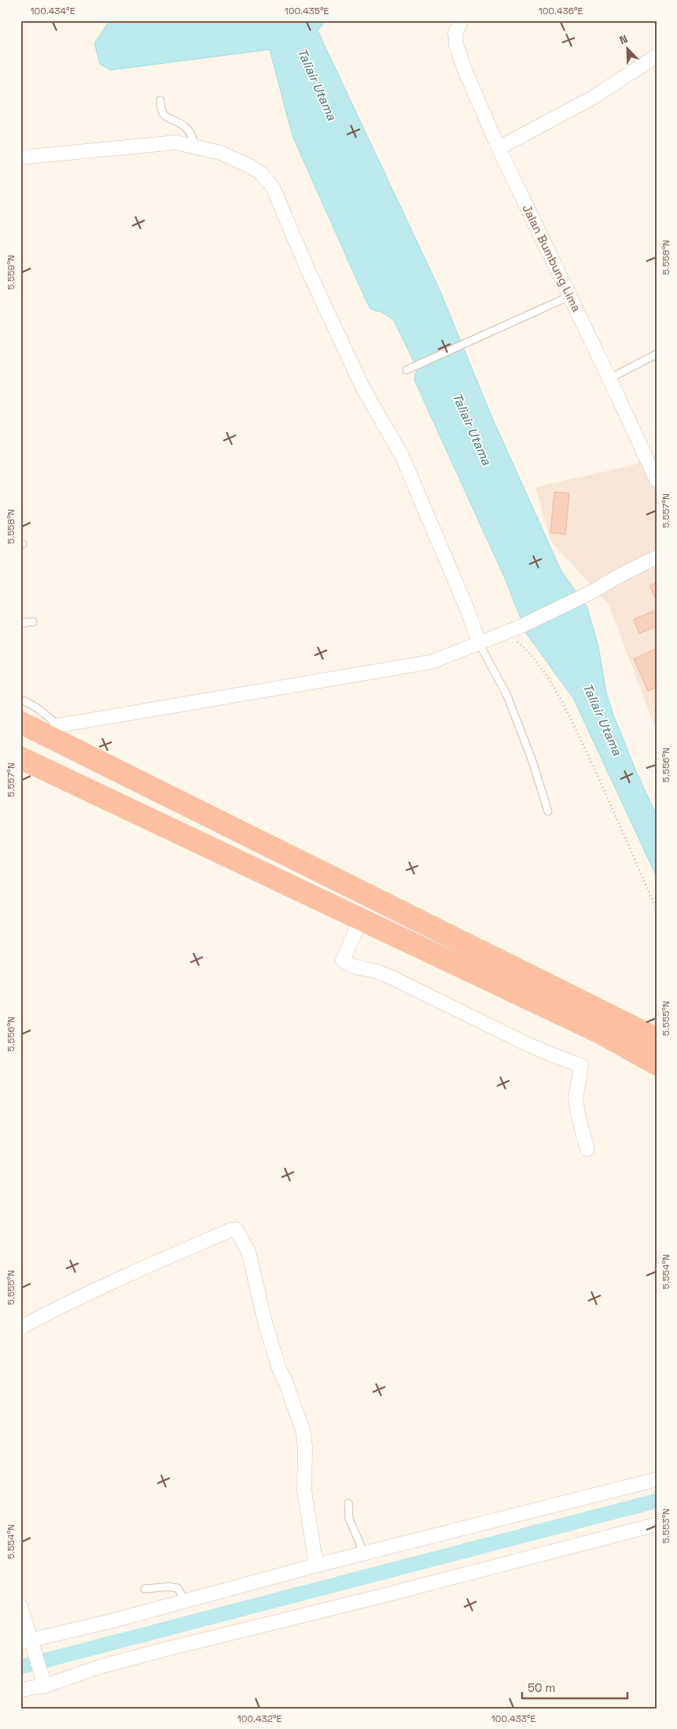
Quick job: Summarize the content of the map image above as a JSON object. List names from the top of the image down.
{
  "streets": {
    "street": ["Jalan Bumbung Lima"]
  },
  "water": ["Taliair Utama"],
  "scale_bar": "50 m",
  "north": "top left",
  "coordinates": [
    "100.434°E",
    "100.435°E",
    "100.436°E",
    "5.558°N",
    "5.559°N",
    "5.557°N",
    "5.556°N",
    "5.555°N",
    "5.554°N",
    "5.553°N",
    "100.432°E",
    "100.433°E"
  ]
}
